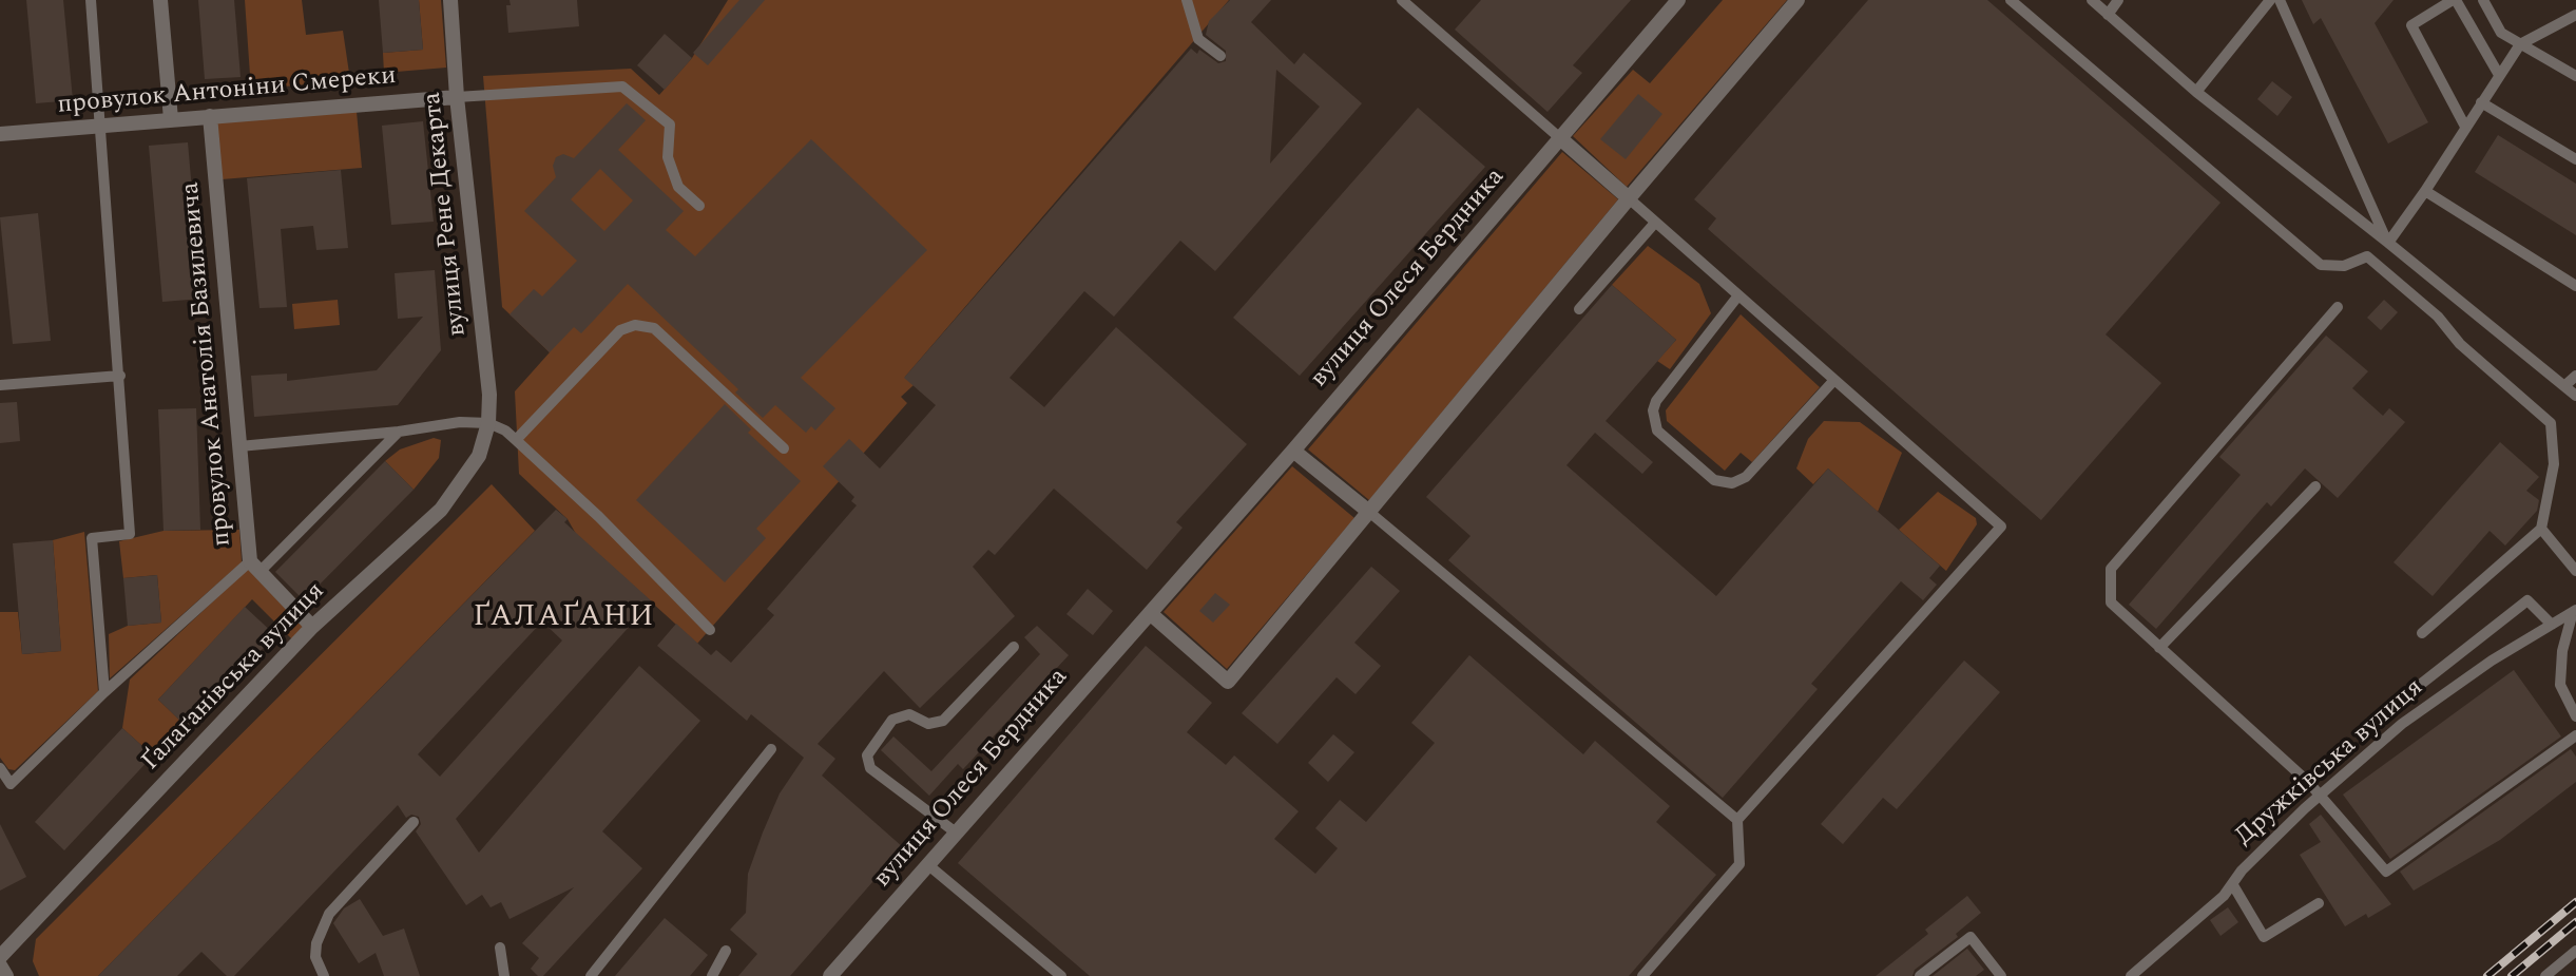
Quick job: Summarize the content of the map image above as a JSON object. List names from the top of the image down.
{
  "streets": {
    "street": [
      "провулок Антоніни Смереки",
      "вулиця Рене Декарта",
      "вулиця Олеся Бердника",
      "провулок Анатолія Базилевича",
      "Ґалаґанівська вулиця"
    ],
    "lane": ["Дружківська вулиця"]
  },
  "crossings": [
    ["провулок Антоніни Смереки", "вулиця Рене Декарта"],
    ["провулок Антоніни Смереки", "провулок Анатолія Базилевича"],
    ["вулиця Рене Декарта", "Ґалаґанівська вулиця"],
    ["провулок Анатолія Базилевича", "Ґалаґанівська вулиця"]
  ],
  "districts": ["ҐАЛАҐАНИ"]
}
